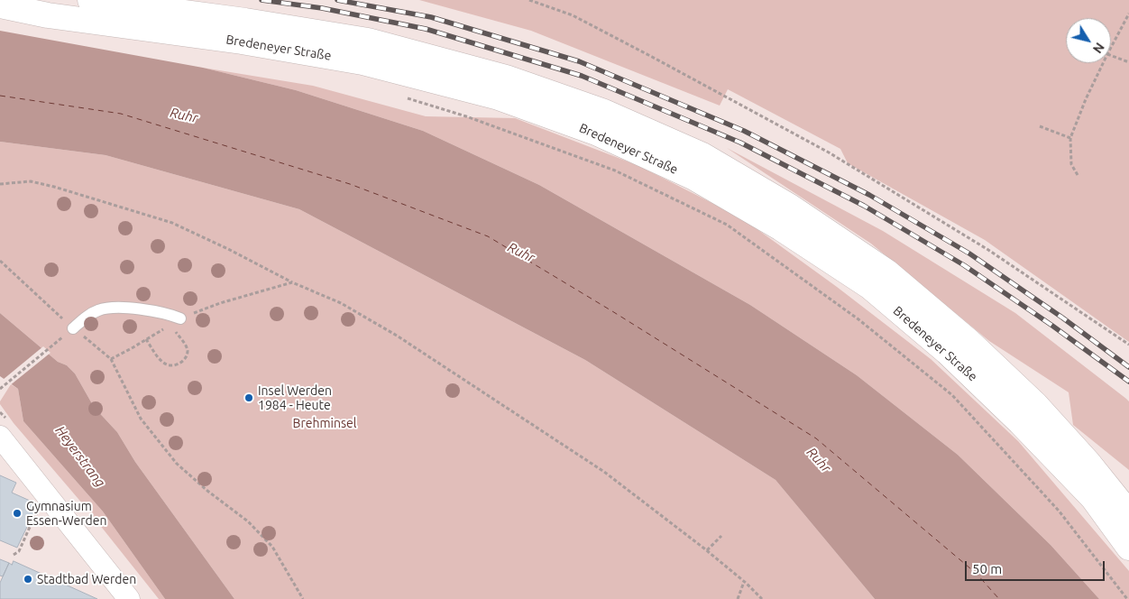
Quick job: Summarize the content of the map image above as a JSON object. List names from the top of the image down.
{
  "streets": {
    "main road": ["Bredeneyer Straße"]
  },
  "water": ["Ruhr", "Heyerstrang"],
  "parks": ["Brehminsel"],
  "places": ["Insel Werden 1984 - Heute", "Gymnasium Essen-Werden", "Stadtbad Werden"],
  "scale_bar": "50 m",
  "north": "bottom right"
}
